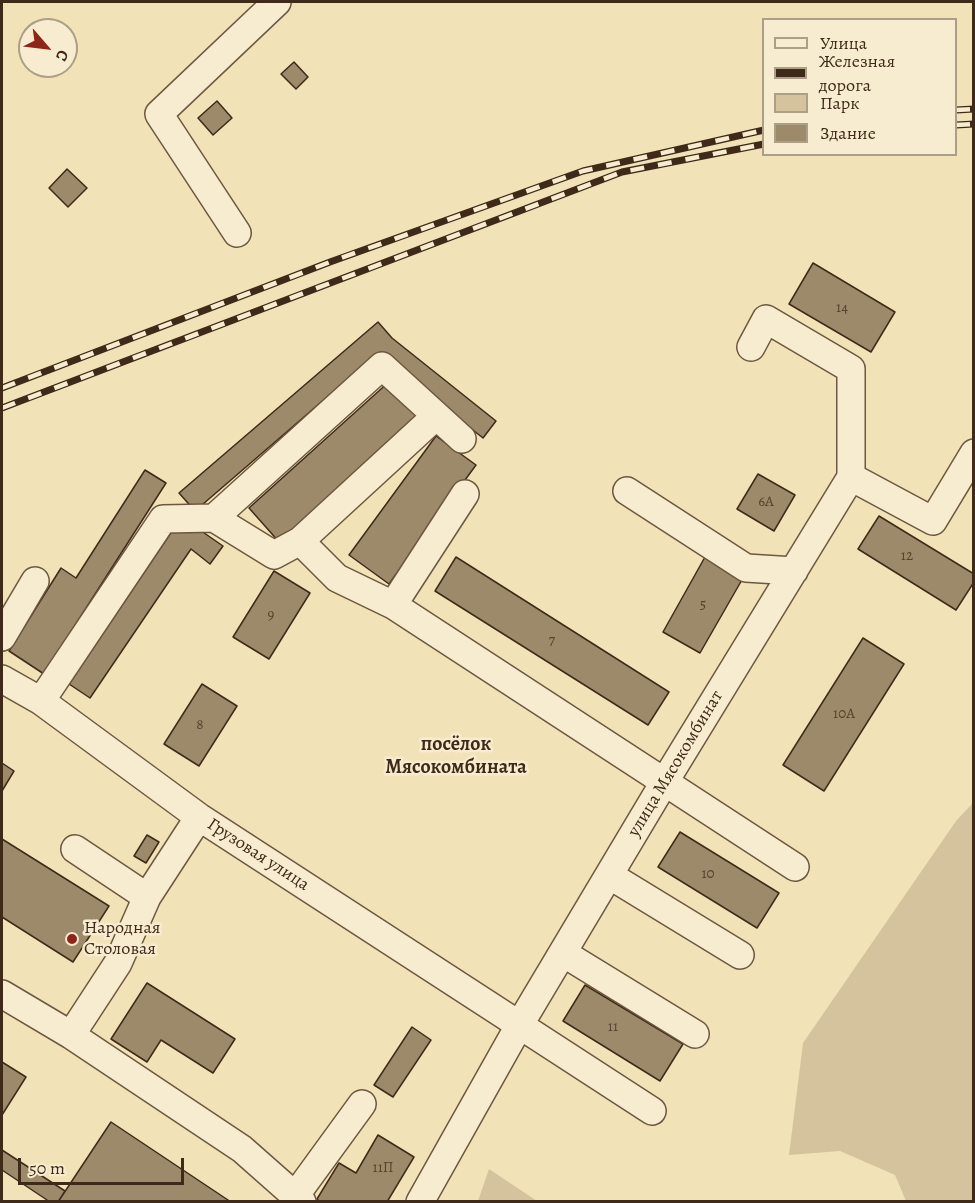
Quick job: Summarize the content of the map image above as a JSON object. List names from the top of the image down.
{
  "streets": {
    "street": ["улица Мясокомбинат", "Грузовая улица"]
  },
  "crossings": [
    ["улица Мясокомбинат", "Грузовая улица"]
  ],
  "districts": ["посёлок Мясокомбината"],
  "places": ["Народная Столовая"],
  "house_numbers": [
    "14",
    "6А",
    "12",
    "5",
    "9",
    "7",
    "10А",
    "8",
    "10",
    "11",
    "11П"
  ],
  "legend": [
    "Улица",
    "Железная дорога",
    "Парк",
    "Здание"
  ],
  "scale_bar": "50 m",
  "north": "bottom right"
}
